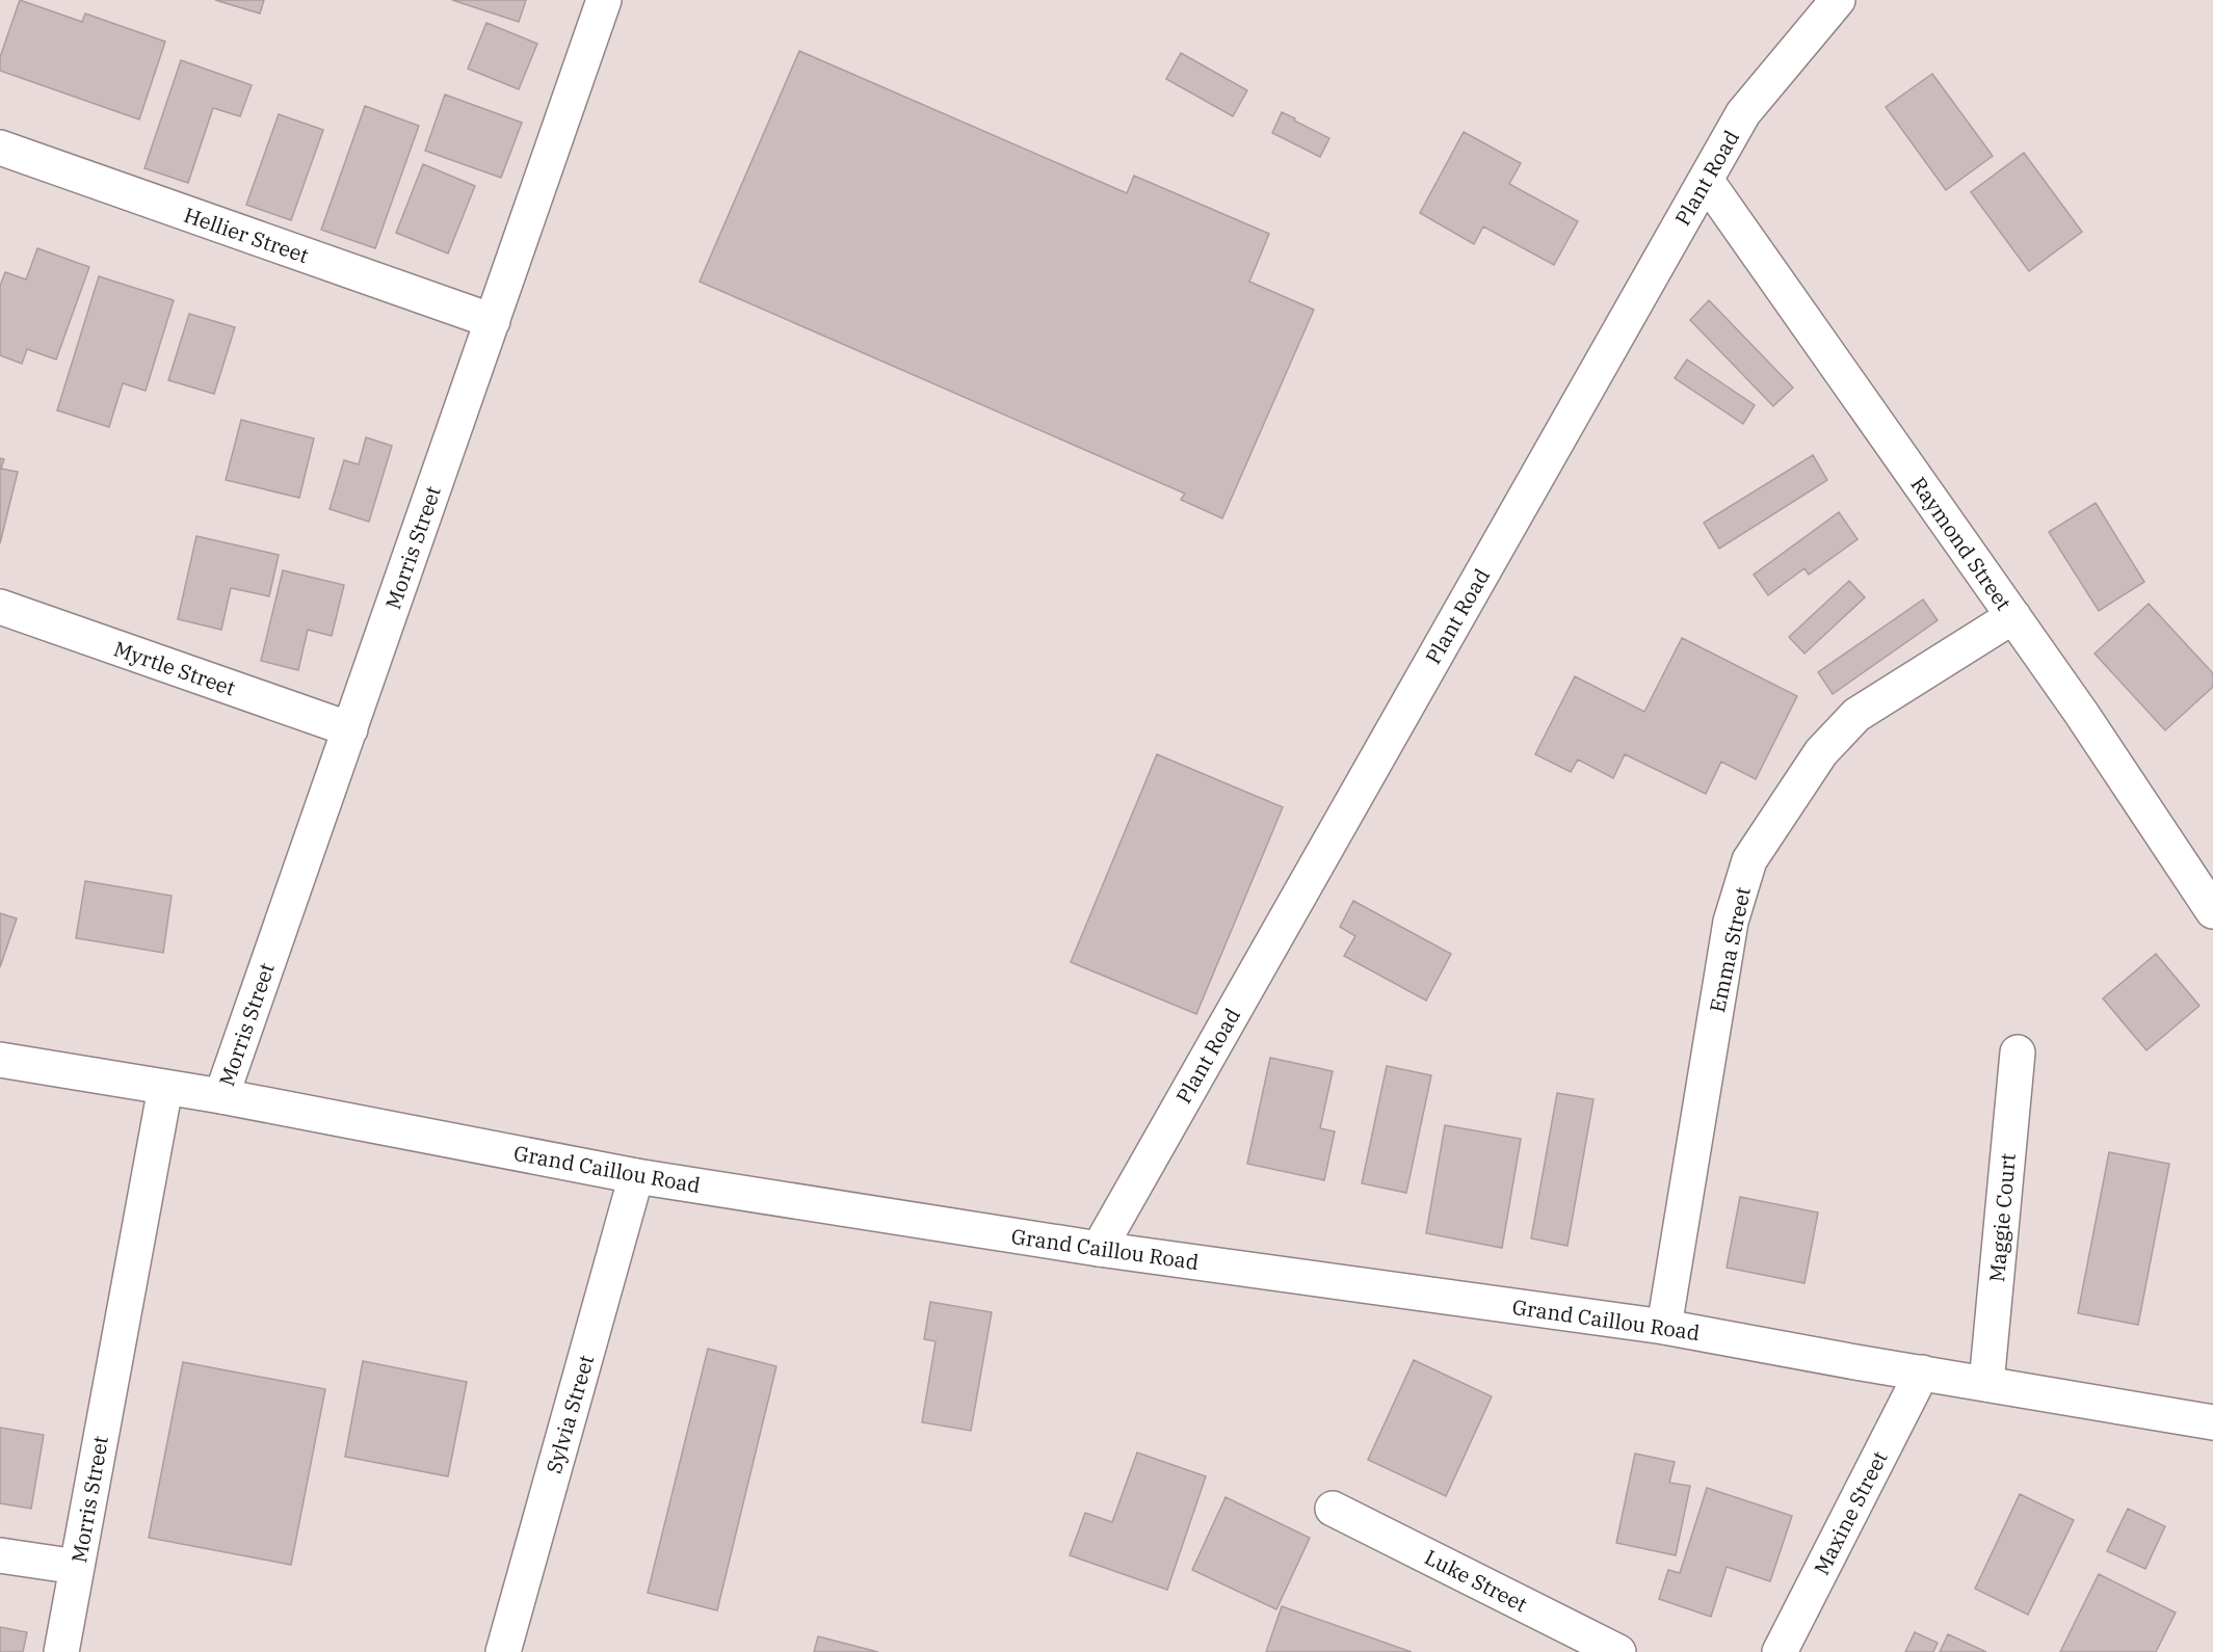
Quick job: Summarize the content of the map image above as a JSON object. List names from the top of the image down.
{
  "streets": {
    "street": [
      "Plant Road",
      "Hellier Street",
      "Raymond Street",
      "Morris Street",
      "Myrtle Street",
      "Emma Street",
      "Grand Caillou Road",
      "Maggie Court",
      "Sylvia Street",
      "Maxine Street",
      "Luke Street"
    ]
  },
  "crossings": [
    ["Plant Road", "Raymond Street"],
    ["Plant Road", "Grand Caillou Road"],
    ["Hellier Street", "Morris Street"],
    ["Raymond Street", "Emma Street"],
    ["Morris Street", "Myrtle Street"],
    ["Morris Street", "Grand Caillou Road"],
    ["Emma Street", "Grand Caillou Road"],
    ["Grand Caillou Road", "Maggie Court"],
    ["Grand Caillou Road", "Sylvia Street"],
    ["Grand Caillou Road", "Maxine Street"]
  ]
}
